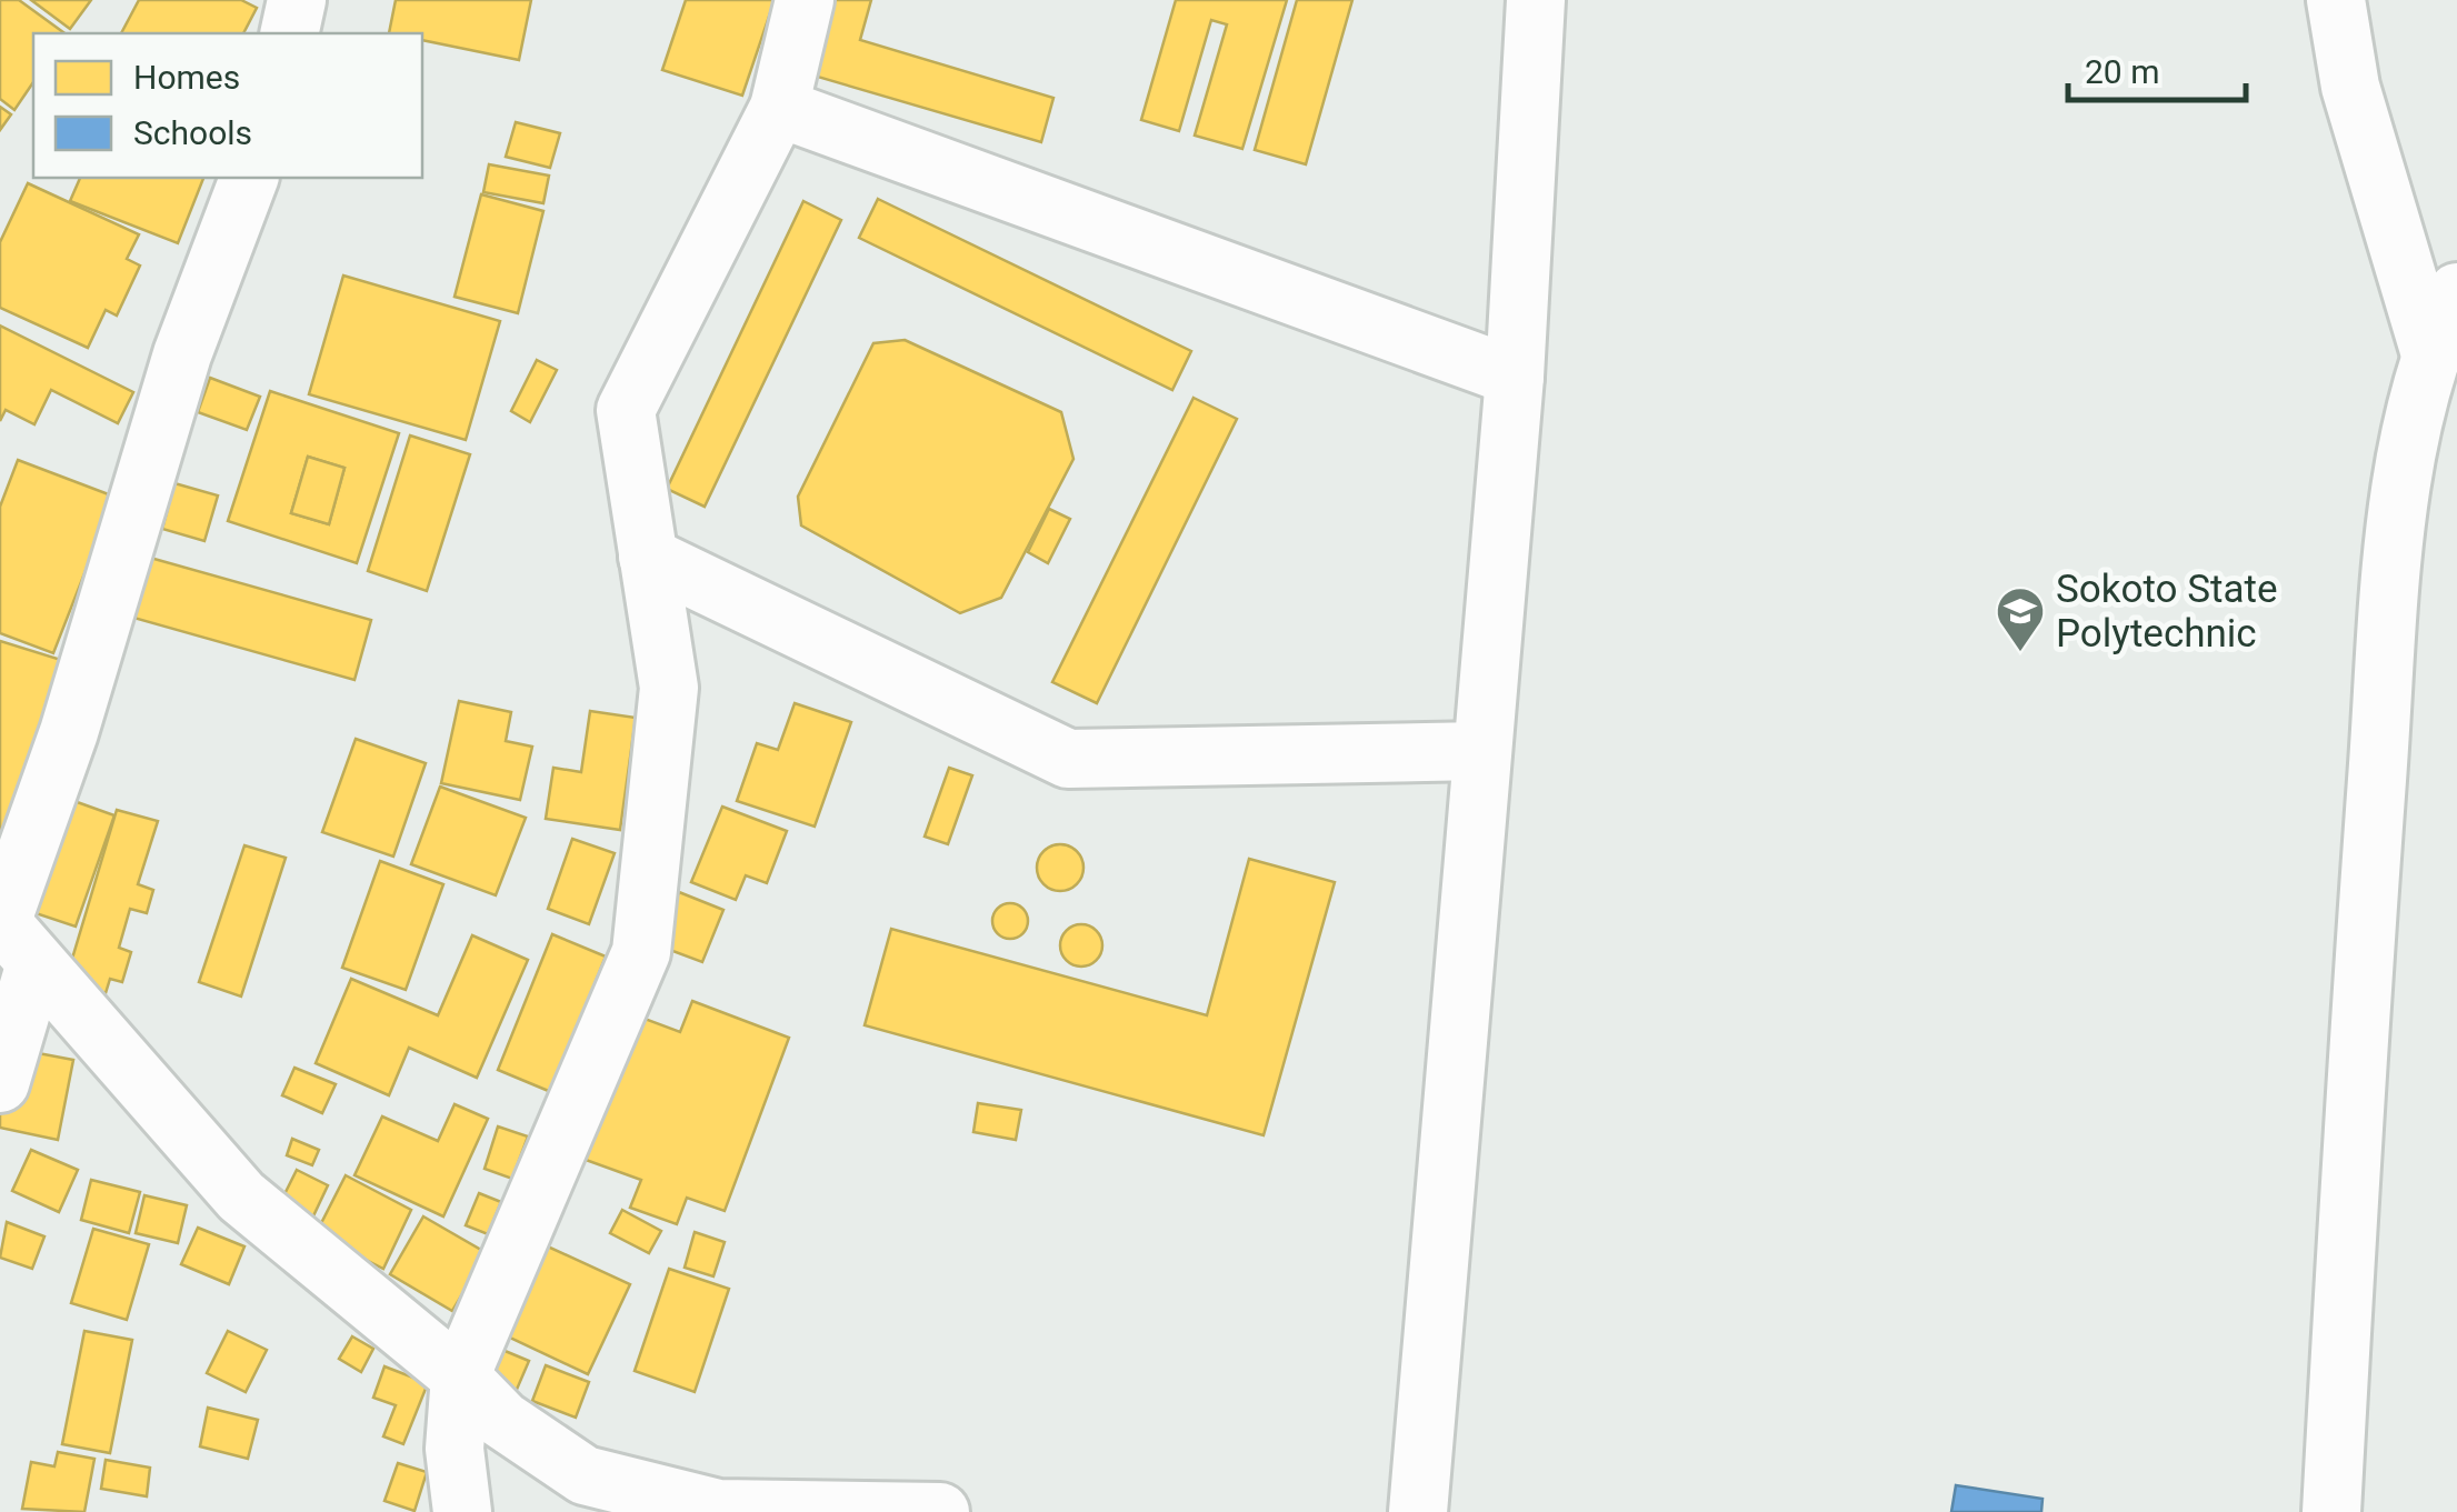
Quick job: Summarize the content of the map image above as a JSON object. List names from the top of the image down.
{
  "places": {
    "school or university": ["Sokoto State Polytechnic"]
  },
  "legend": ["Homes", "Schools"],
  "scale_bar": "20 m"
}
